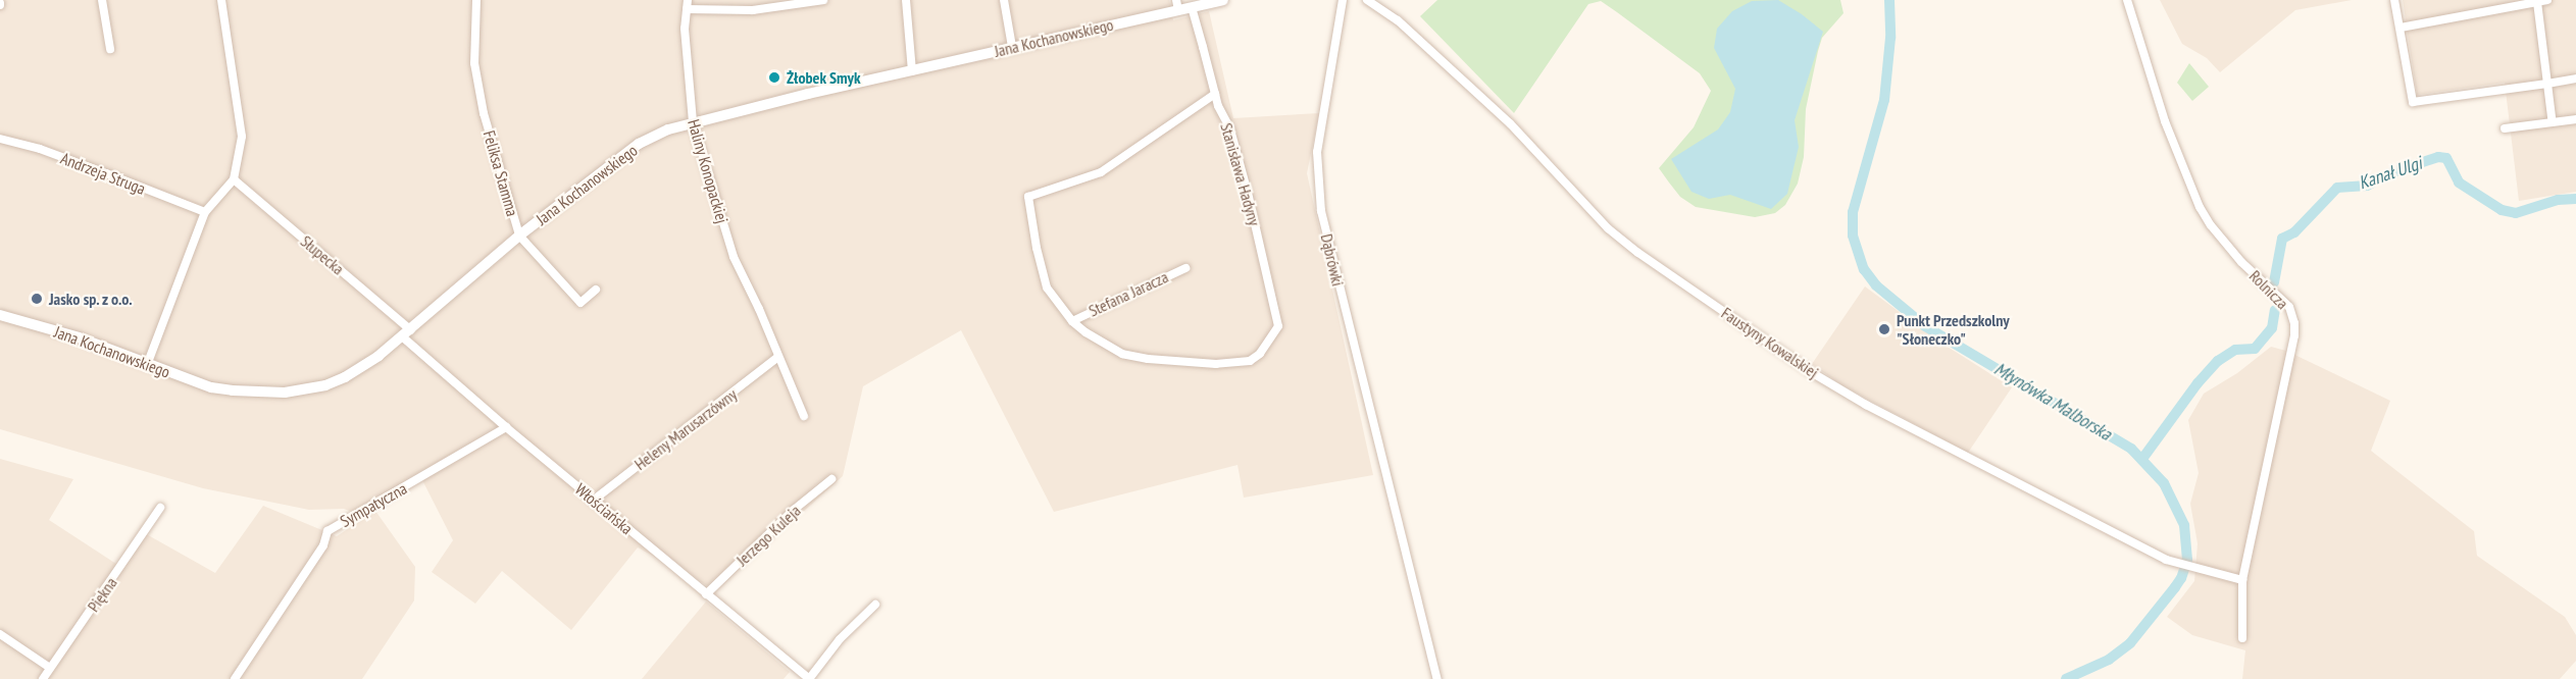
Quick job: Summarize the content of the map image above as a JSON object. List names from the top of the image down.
{
  "streets": {
    "street": [
      "Jana Kochanowskiego",
      "Haliny Konopackiej",
      "Andrzeja Struga",
      "Feliksa Stamma",
      "Stanisława Hadyny",
      "Słupecka",
      "Dąbrówki",
      "Rolnicza",
      "Stefana Jaracza",
      "Faustyny Kowalskiej",
      "Heleny Marusarzówny",
      "Sympatyczna",
      "Włościańska",
      "Jerzego Kuleja",
      "Piękna"
    ]
  },
  "crossings": [
    ["Jana Kochanowskiego", "Haliny Konopackiej"],
    ["Jana Kochanowskiego", "Feliksa Stamma"],
    ["Jana Kochanowskiego", "Stanisława Hadyny"],
    ["Jana Kochanowskiego", "Słupecka"],
    ["Jana Kochanowskiego", "Włościańska"],
    ["Haliny Konopackiej", "Heleny Marusarzówny"],
    ["Stanisława Hadyny", "Stefana Jaracza"],
    ["Słupecka", "Włościańska"],
    ["Rolnicza", "Faustyny Kowalskiej"],
    ["Heleny Marusarzówny", "Włościańska"],
    ["Sympatyczna", "Włościańska"],
    ["Włościańska", "Jerzego Kuleja"]
  ],
  "water": ["Kanał Ulgi", "Młynówka Malborska"],
  "places": ["Żłobek Smyk", "Jasko sp. z o.o.", "Punkt Przedszkolny \"Słoneczko\""]
}
